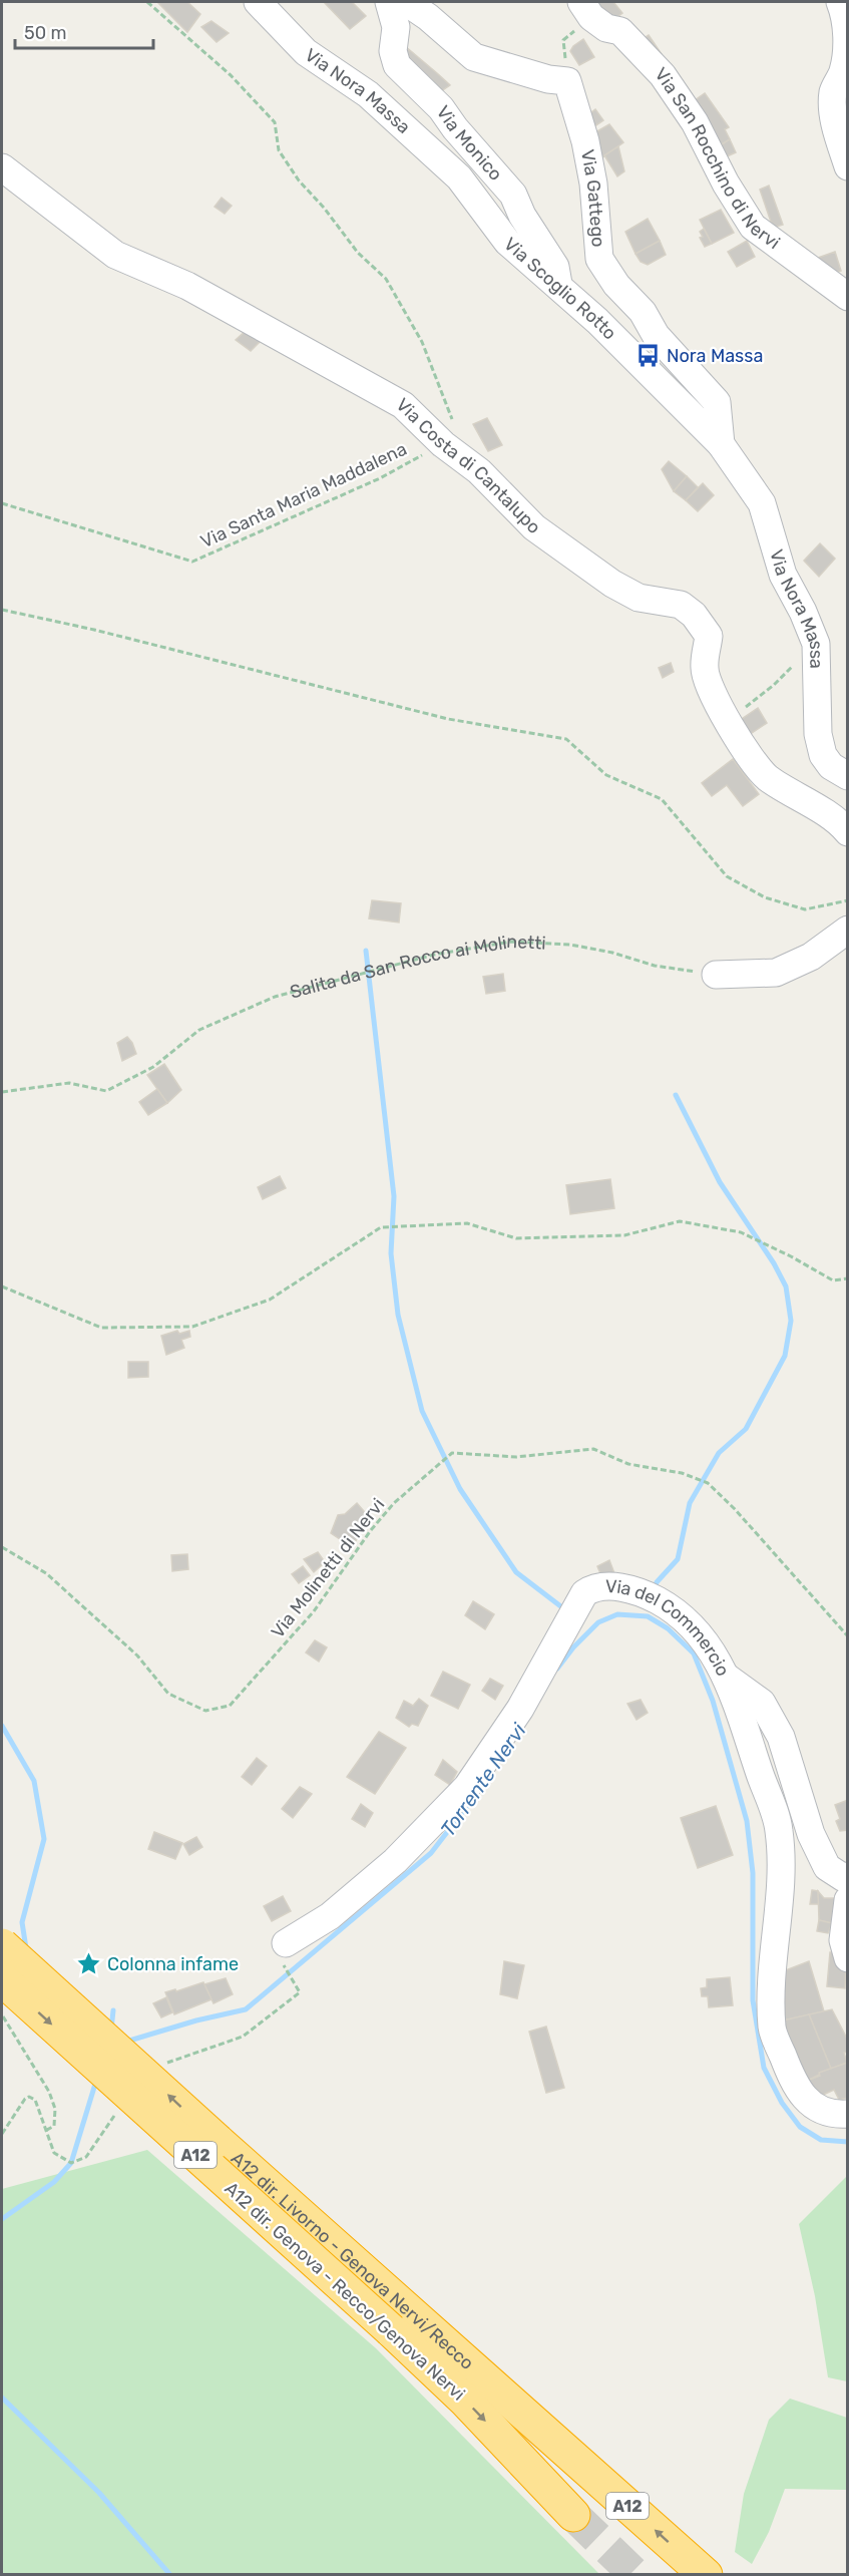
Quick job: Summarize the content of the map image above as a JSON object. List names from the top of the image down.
{
  "streets": {
    "highway": ["A12", "A12 dir. Livorno - Genova Nervi/Recco", "A12 dir. Genova - Recco/Genova Nervi"],
    "street": [
      "Via Nora Massa",
      "Via Monico",
      "Via San Rocchino di Nervi",
      "Via Gattego",
      "Via Scoglio Rotto",
      "Via Costa di Cantalupo",
      "Via del Commercio"
    ],
    "path": ["Via Santa Maria Maddalena", "Salita da San Rocco ai Molinetti", "Via Molinetti di Nervi"]
  },
  "crossings": [
    ["Via Nora Massa", "Via Gattego"],
    ["Via Nora Massa", "Via Scoglio Rotto"],
    ["Via Monico", "Via Scoglio Rotto"],
    ["Via Gattego", "Via Scoglio Rotto"],
    ["Via Costa di Cantalupo", "Via Santa Maria Maddalena"],
    ["A12 dir. Livorno - Genova Nervi/Recco", "A12 dir. Genova - Recco/Genova Nervi"]
  ],
  "one_way": ["A12 dir. Livorno - Genova Nervi/Recco", "A12 dir. Genova - Recco/Genova Nervi"],
  "water": ["Torrente Nervi"],
  "places": {
    "bus stop": ["Nora Massa"],
    "place": ["Colonna infame"]
  },
  "scale_bar": "50 m"
}
